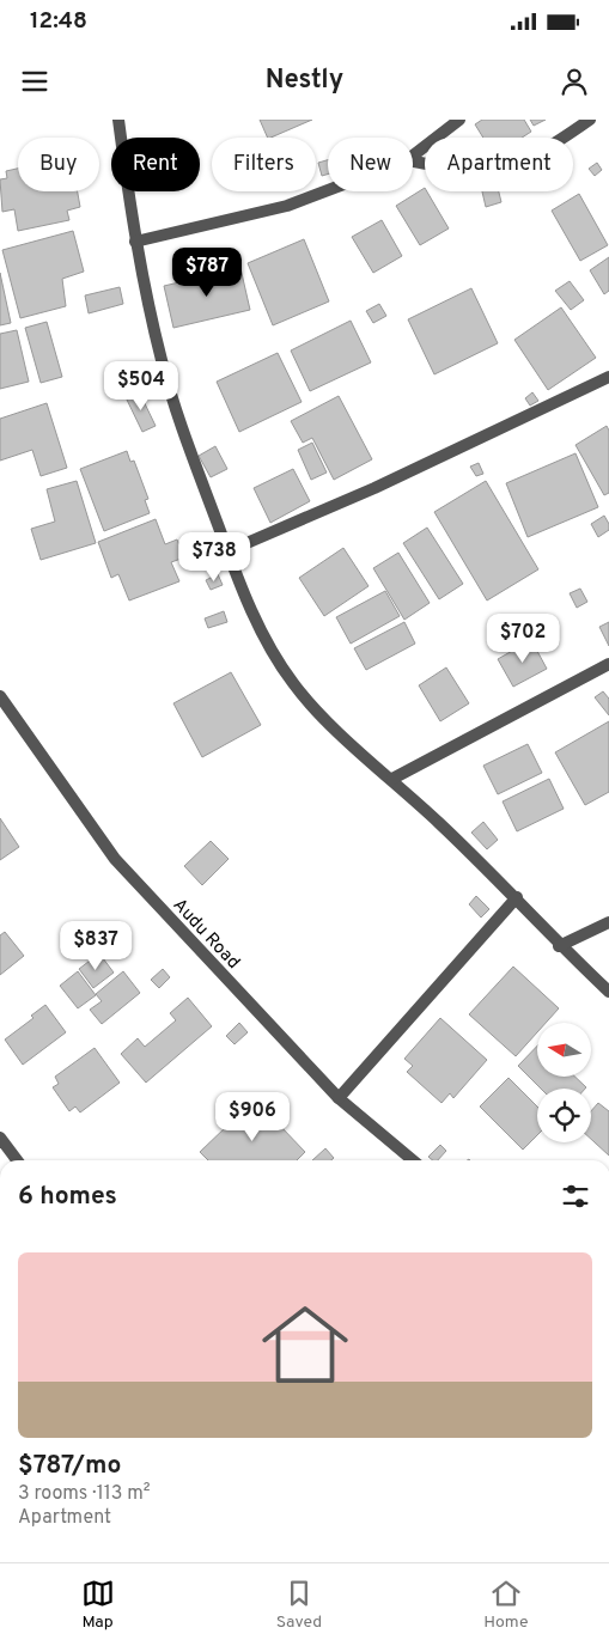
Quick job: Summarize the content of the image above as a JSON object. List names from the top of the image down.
{
  "streets": {
    "street": ["Audu Road"]
  },
  "north": "left",
  "page": {
    "status": "12:48",
    "header": "Nestly",
    "chip": [
      "Buy",
      "Rent",
      "Filters",
      "New",
      "Apartment"
    ],
    "price": [
      "$787",
      "$504",
      "$738",
      "$702",
      "$837",
      "$906"
    ],
    "heading": "6 homes",
    "list": [
      {
        "name": "$787/mo",
        "note": "3 rooms · 113 m² · Apartment"
      }
    ],
    "tabs": ["Map", "Saved", "Home"]
  }
}
